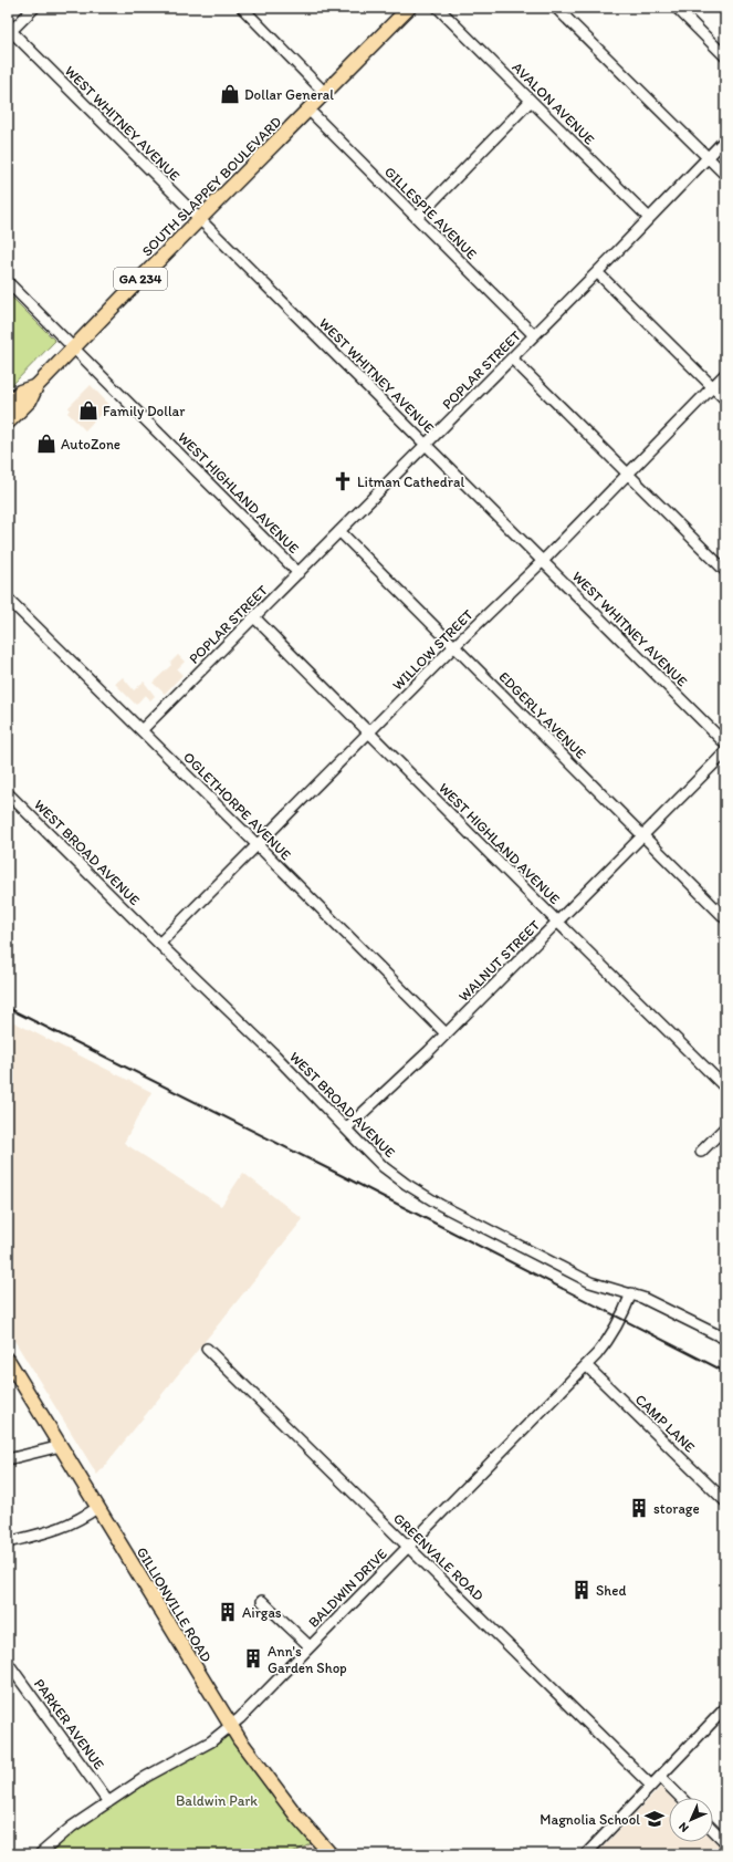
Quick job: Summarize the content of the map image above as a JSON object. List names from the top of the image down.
{
  "streets": {
    "main road": ["SOUTH SLAPPEY BOULEVARD", "GA 234", "GILLIONVILLE ROAD"],
    "street": [
      "AVALON AVENUE",
      "WEST WHITNEY AVENUE",
      "GILLESPIE AVENUE",
      "POPLAR STREET",
      "WEST HIGHLAND AVENUE",
      "WILLOW STREET",
      "EDGERLY AVENUE",
      "OGLETHORPE AVENUE",
      "WEST BROAD AVENUE",
      "WALNUT STREET",
      "CAMP LANE",
      "GREENVALE ROAD",
      "BALDWIN DRIVE",
      "PARKER AVENUE"
    ]
  },
  "crossings": [
    ["AVALON AVENUE", "POPLAR STREET"],
    ["WEST WHITNEY AVENUE", "SOUTH SLAPPEY BOULEVARD"],
    ["WEST WHITNEY AVENUE", "POPLAR STREET"],
    ["WEST WHITNEY AVENUE", "WILLOW STREET"],
    ["SOUTH SLAPPEY BOULEVARD", "GILLESPIE AVENUE"],
    ["SOUTH SLAPPEY BOULEVARD", "WEST HIGHLAND AVENUE"],
    ["GILLESPIE AVENUE", "POPLAR STREET"],
    ["POPLAR STREET", "WEST HIGHLAND AVENUE"],
    ["POPLAR STREET", "EDGERLY AVENUE"],
    ["POPLAR STREET", "OGLETHORPE AVENUE"],
    ["WEST HIGHLAND AVENUE", "WILLOW STREET"],
    ["WEST HIGHLAND AVENUE", "WALNUT STREET"],
    ["WILLOW STREET", "EDGERLY AVENUE"],
    ["WILLOW STREET", "OGLETHORPE AVENUE"],
    ["WILLOW STREET", "WEST BROAD AVENUE"],
    ["EDGERLY AVENUE", "WALNUT STREET"],
    ["OGLETHORPE AVENUE", "WALNUT STREET"],
    ["WEST BROAD AVENUE", "WALNUT STREET"],
    ["WEST BROAD AVENUE", "BALDWIN DRIVE"],
    ["CAMP LANE", "BALDWIN DRIVE"],
    ["GREENVALE ROAD", "BALDWIN DRIVE"],
    ["BALDWIN DRIVE", "GILLIONVILLE ROAD"],
    ["BALDWIN DRIVE", "PARKER AVENUE"]
  ],
  "parks": ["Baldwin Park"],
  "places": {
    "shop": ["Dollar General", "Family Dollar", "AutoZone"],
    "church": ["Litman Cathedral"],
    "building": [
      "storage",
      "Shed",
      "Airgas",
      "Ann's Garden Shop"
    ],
    "school or university": ["Magnolia School"]
  },
  "north": "bottom left"
}
